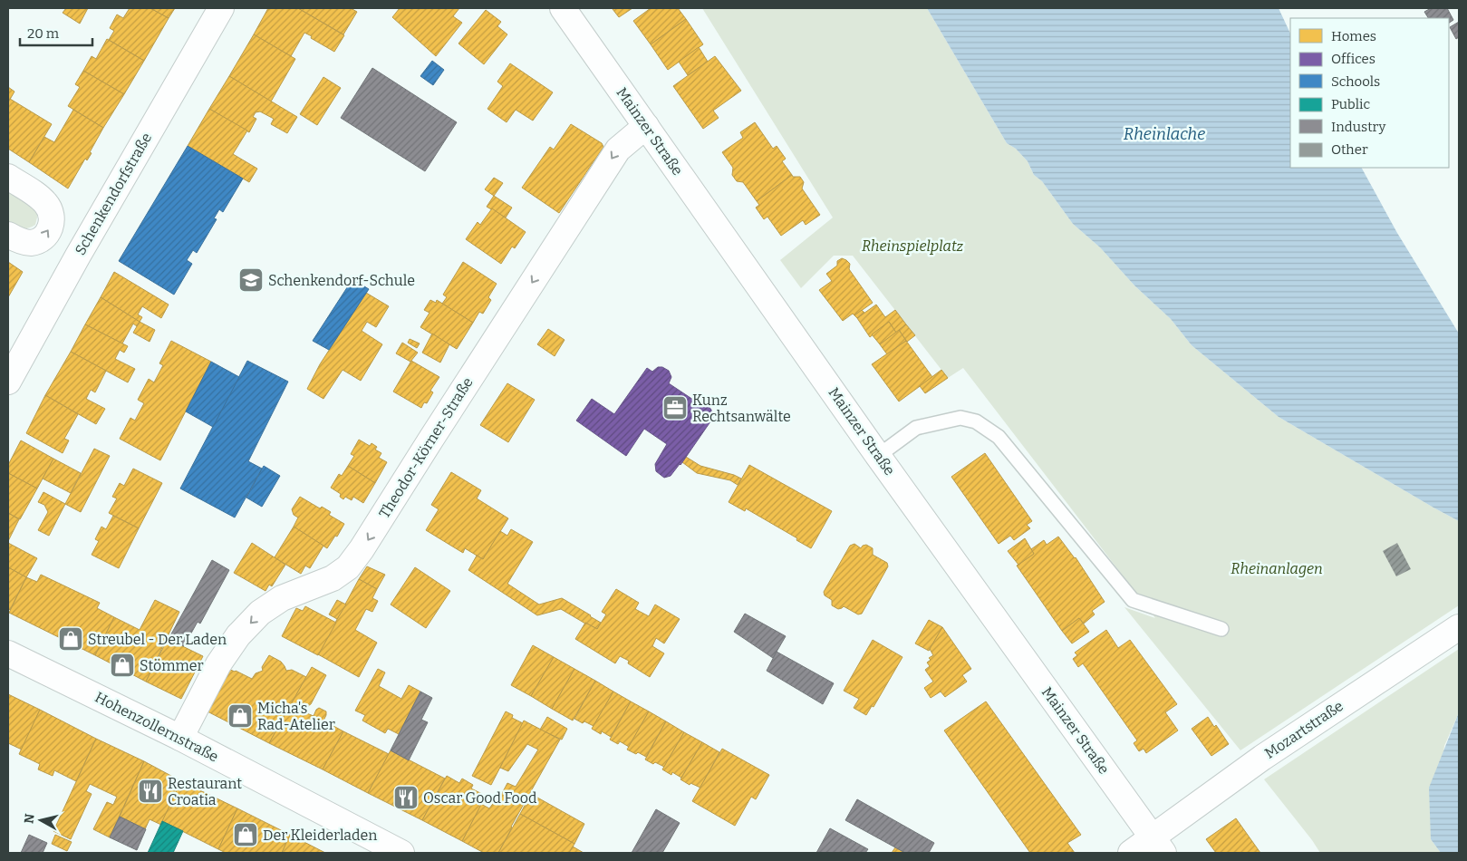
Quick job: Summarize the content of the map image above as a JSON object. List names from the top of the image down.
{
  "streets": {
    "street": [
      "Mainzer Straße",
      "Schenkendorfstraße",
      "Theodor-Körner-Straße",
      "Hohenzollernstraße",
      "Mozartstraße"
    ]
  },
  "crossings": [
    ["Mainzer Straße", "Theodor-Körner-Straße"],
    ["Mainzer Straße", "Mozartstraße"],
    ["Theodor-Körner-Straße", "Hohenzollernstraße"]
  ],
  "one_way": ["Theodor-Körner-Straße"],
  "water": ["Rheinlache"],
  "parks": ["Rheinspielplatz", "Rheinanlagen"],
  "places": {
    "school or university": ["Schenkendorf-Schule"],
    "office": ["Kunz Rechtsanwälte"],
    "shop": [
      "Streubel - Der Laden",
      "Stömmer",
      "Micha's Rad-Atelier",
      "Der Kleiderladen"
    ],
    "restaurant": ["Restaurant Croatia", "Oscar Good Food"]
  },
  "legend": [
    "Homes",
    "Offices",
    "Schools",
    "Public",
    "Industry",
    "Other"
  ],
  "scale_bar": "20 m",
  "north": "left"
}
